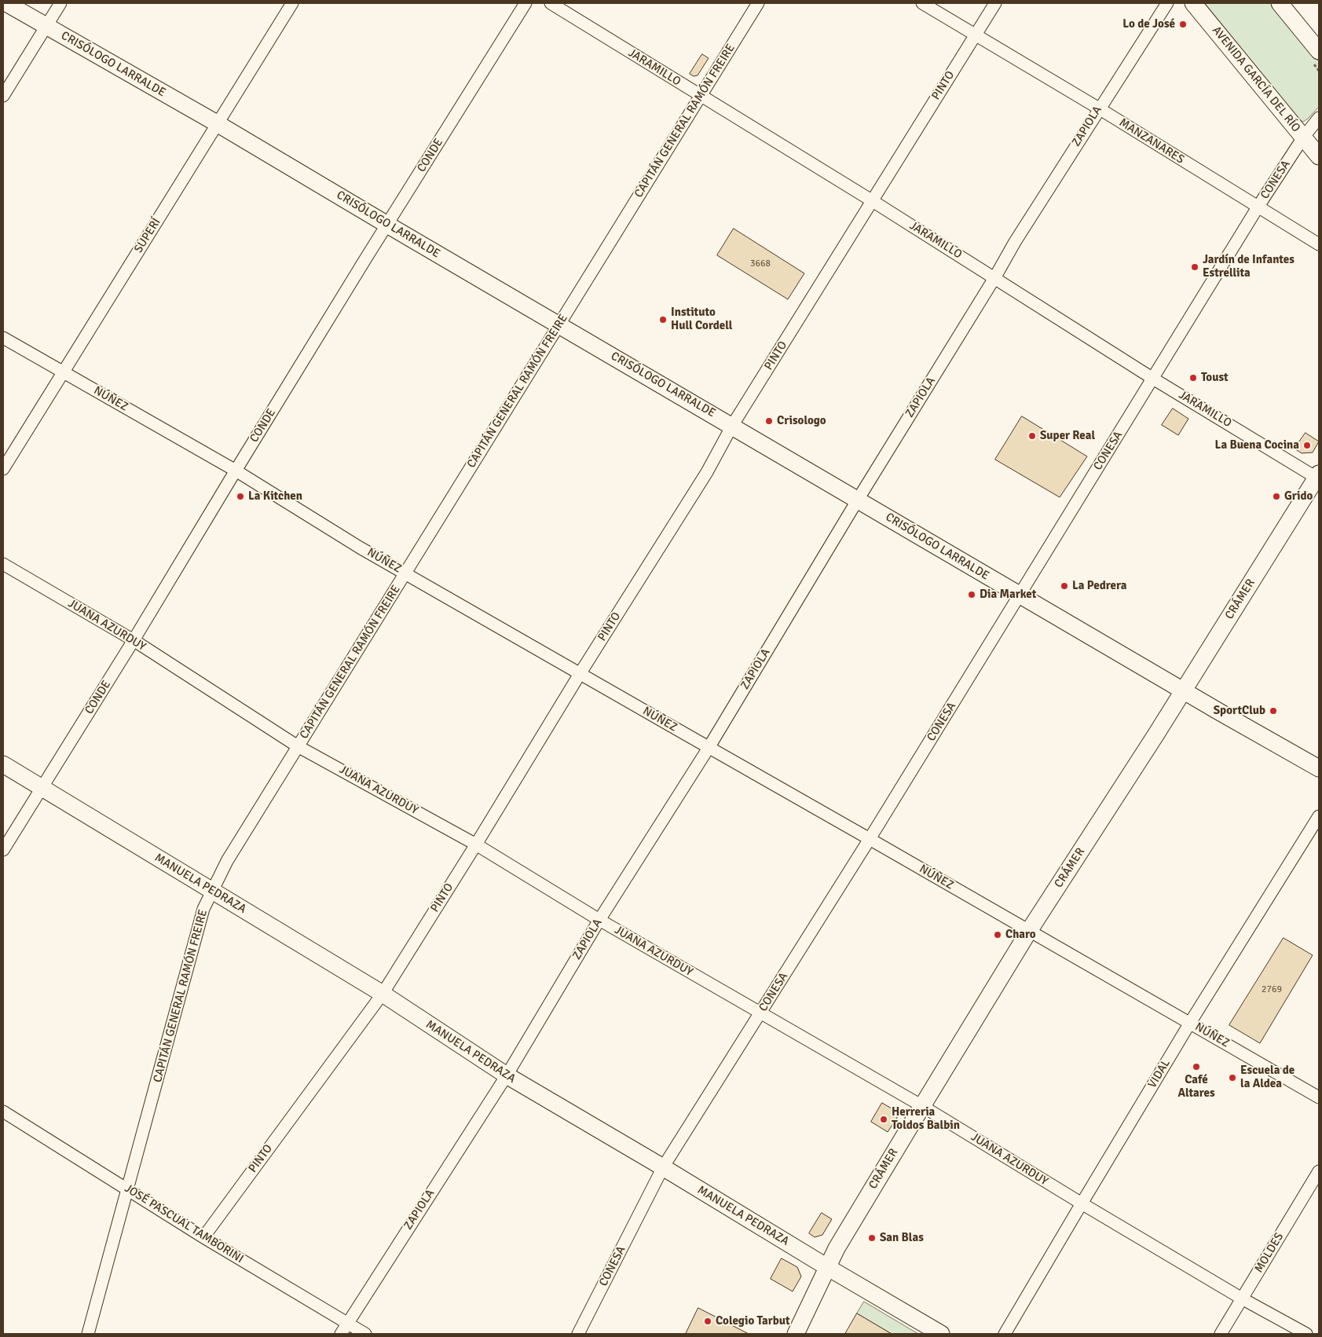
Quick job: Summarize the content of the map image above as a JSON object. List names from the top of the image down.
{
  "streets": {
    "street": [
      "CRISÓLOGO LARRALDE",
      "JARAMILLO",
      "AVENIDA GARCÍA DEL RÍO",
      "PINTO",
      "CAPITÁN GENERAL RAMÓN FREIRE",
      "ZAPIOLA",
      "MANZANARES",
      "CONDE",
      "CONESA",
      "SUPERÍ",
      "NÚÑEZ",
      "CRÁMER",
      "JUANA AZURDUY",
      "MANUELA PEDRAZA",
      "VIDAL",
      "JOSÉ PASCUAL TAMBORINI",
      "MOLDES"
    ]
  },
  "crossings": [
    ["CRISÓLOGO LARRALDE", "PINTO"],
    ["CRISÓLOGO LARRALDE", "CAPITÁN GENERAL RAMÓN FREIRE"],
    ["CRISÓLOGO LARRALDE", "ZAPIOLA"],
    ["CRISÓLOGO LARRALDE", "CONDE"],
    ["CRISÓLOGO LARRALDE", "CONESA"],
    ["CRISÓLOGO LARRALDE", "SUPERÍ"],
    ["CRISÓLOGO LARRALDE", "CRÁMER"],
    ["JARAMILLO", "PINTO"],
    ["JARAMILLO", "CAPITÁN GENERAL RAMÓN FREIRE"],
    ["JARAMILLO", "ZAPIOLA"],
    ["JARAMILLO", "CONESA"],
    ["JARAMILLO", "CRÁMER"],
    ["AVENIDA GARCÍA DEL RÍO", "CONESA"],
    ["PINTO", "MANZANARES"],
    ["PINTO", "NÚÑEZ"],
    ["PINTO", "JUANA AZURDUY"],
    ["PINTO", "MANUELA PEDRAZA"],
    ["PINTO", "JOSÉ PASCUAL TAMBORINI"],
    ["CAPITÁN GENERAL RAMÓN FREIRE", "NÚÑEZ"],
    ["CAPITÁN GENERAL RAMÓN FREIRE", "JUANA AZURDUY"],
    ["CAPITÁN GENERAL RAMÓN FREIRE", "MANUELA PEDRAZA"],
    ["CAPITÁN GENERAL RAMÓN FREIRE", "JOSÉ PASCUAL TAMBORINI"],
    ["ZAPIOLA", "MANZANARES"],
    ["ZAPIOLA", "NÚÑEZ"],
    ["ZAPIOLA", "JUANA AZURDUY"],
    ["ZAPIOLA", "MANUELA PEDRAZA"],
    ["ZAPIOLA", "JOSÉ PASCUAL TAMBORINI"],
    ["MANZANARES", "CONESA"],
    ["CONDE", "NÚÑEZ"],
    ["CONDE", "JUANA AZURDUY"],
    ["CONDE", "MANUELA PEDRAZA"],
    ["CONESA", "NÚÑEZ"],
    ["CONESA", "JUANA AZURDUY"],
    ["CONESA", "MANUELA PEDRAZA"],
    ["SUPERÍ", "NÚÑEZ"],
    ["NÚÑEZ", "CRÁMER"],
    ["NÚÑEZ", "VIDAL"],
    ["CRÁMER", "JUANA AZURDUY"],
    ["CRÁMER", "MANUELA PEDRAZA"],
    ["JUANA AZURDUY", "VIDAL"],
    ["JUANA AZURDUY", "MOLDES"]
  ],
  "places": [
    "Lo de José",
    "Jardín de Infantes Estrellita",
    "Instituto Hull Cordell",
    "Toust",
    "Crisologo",
    "Super Real",
    "La Buena Cocina",
    "La Kitchen",
    "Grido",
    "La Pedrera",
    "Dia Market",
    "SportClub",
    "Charo",
    "Café Altares",
    "Escuela de la Aldea",
    "Herreria Toldos Balbin",
    "San Blas",
    "Colegio Tarbut"
  ],
  "house_numbers": ["3668", "2769"]
}
